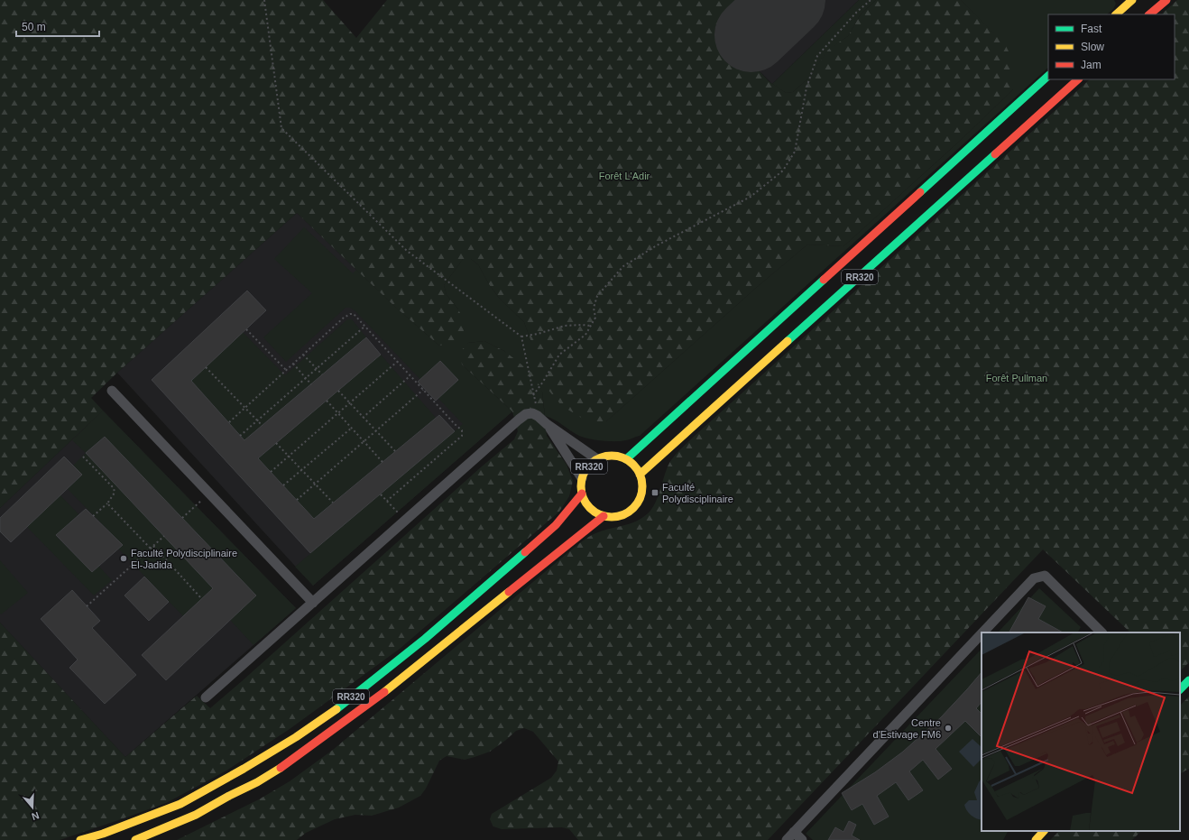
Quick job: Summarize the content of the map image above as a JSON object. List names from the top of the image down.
{
  "streets": {
    "main road": ["RR320"]
  },
  "parks": ["Forêt L'Adir", "Forêt Pullman"],
  "places": {
    "transit": ["Faculté Polydisciplinaire"],
    "other": ["Faculté Polydisciplinaire El-Jadida", "Centre d'Estivage FM6"]
  },
  "legend": ["Fast", "Slow", "Jam"],
  "scale_bar": "50 m",
  "north": "bottom"
}
